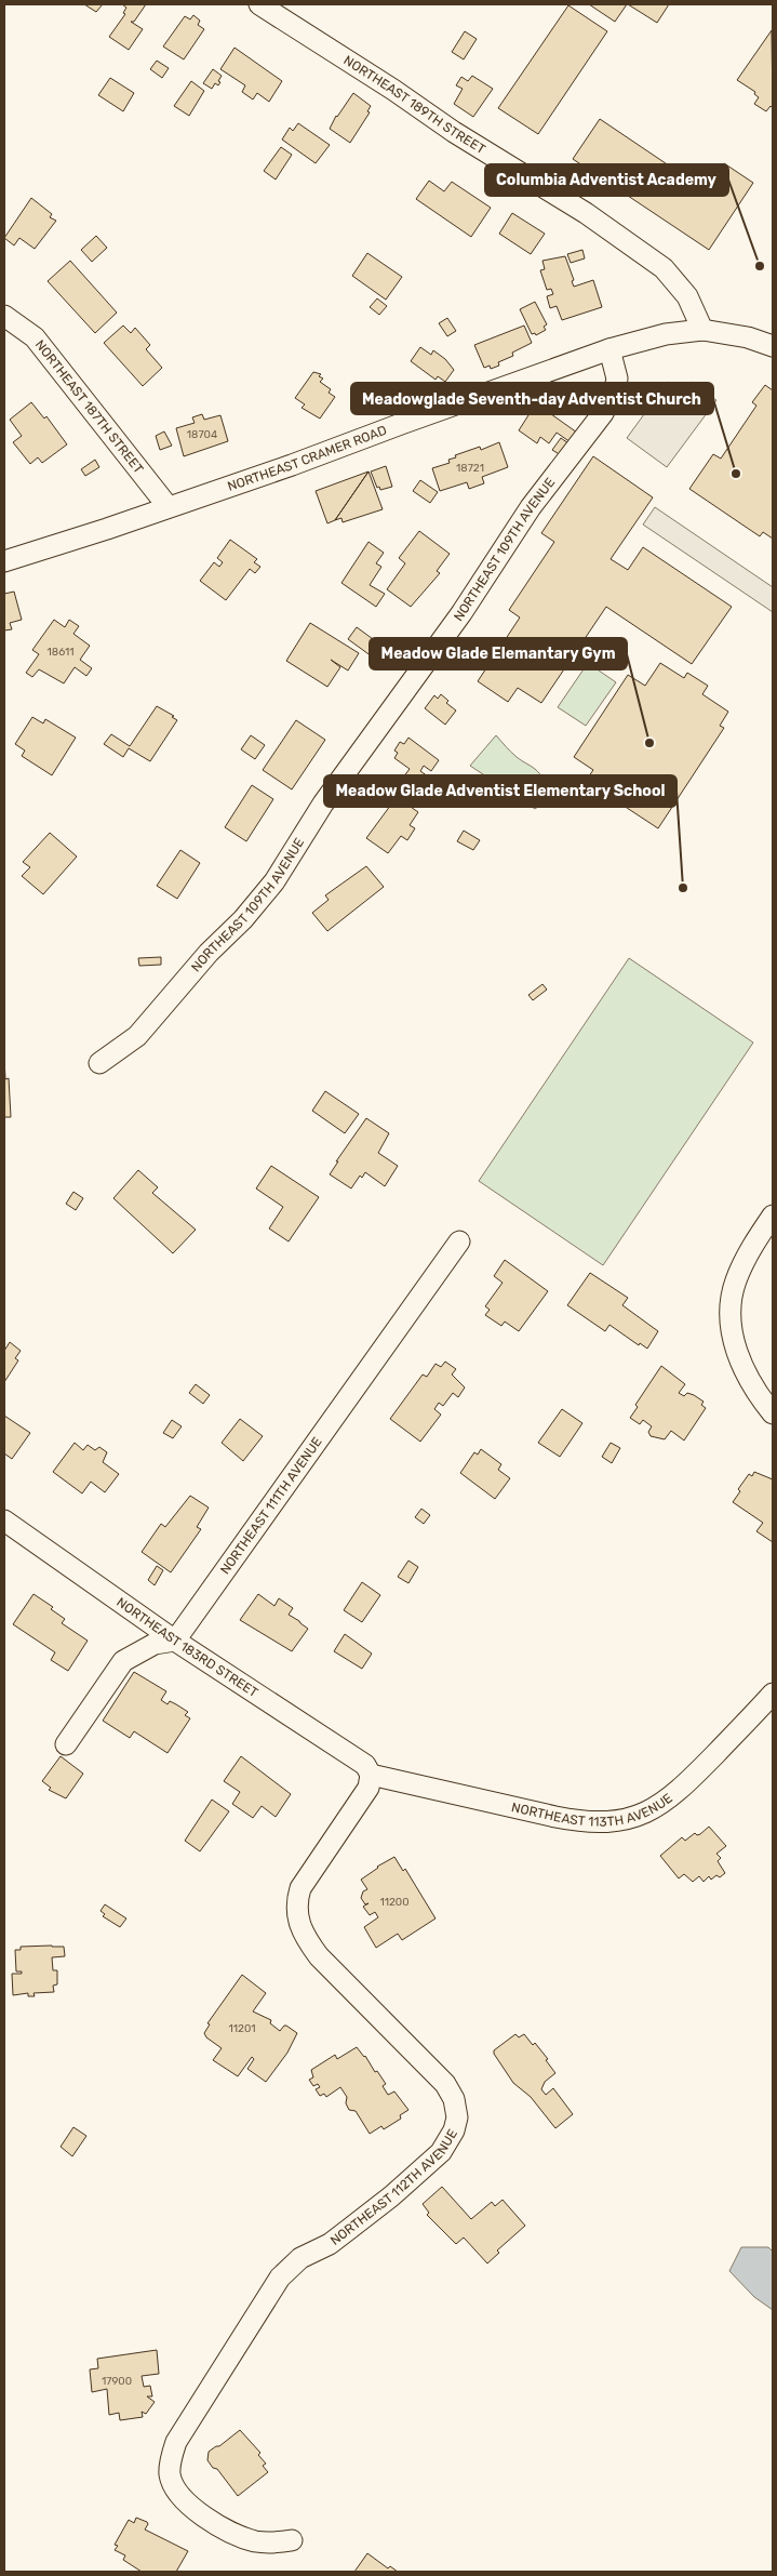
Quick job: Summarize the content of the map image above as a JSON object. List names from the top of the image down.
{
  "streets": {
    "street": [
      "NORTHEAST 189TH STREET",
      "NORTHEAST 187TH STREET",
      "NORTHEAST CRAMER ROAD",
      "NORTHEAST 109TH AVENUE",
      "NORTHEAST 111TH AVENUE",
      "NORTHEAST 183RD STREET",
      "NORTHEAST 113TH AVENUE",
      "NORTHEAST 112TH AVENUE"
    ]
  },
  "crossings": [
    ["NORTHEAST 189TH STREET", "NORTHEAST CRAMER ROAD"],
    ["NORTHEAST 187TH STREET", "NORTHEAST CRAMER ROAD"],
    ["NORTHEAST CRAMER ROAD", "NORTHEAST 109TH AVENUE"],
    ["NORTHEAST 111TH AVENUE", "NORTHEAST 183RD STREET"],
    ["NORTHEAST 183RD STREET", "NORTHEAST 113TH AVENUE"],
    ["NORTHEAST 183RD STREET", "NORTHEAST 112TH AVENUE"],
    ["NORTHEAST 113TH AVENUE", "NORTHEAST 112TH AVENUE"]
  ],
  "places": [
    "Columbia Adventist Academy",
    "Meadowglade Seventh-day Adventist Church",
    "Meadow Glade Elemantary Gym",
    "Meadow Glade Adventist Elementary School"
  ],
  "house_numbers": [
    "18704",
    "18721",
    "18611",
    "11200",
    "11201",
    "17900"
  ]
}
